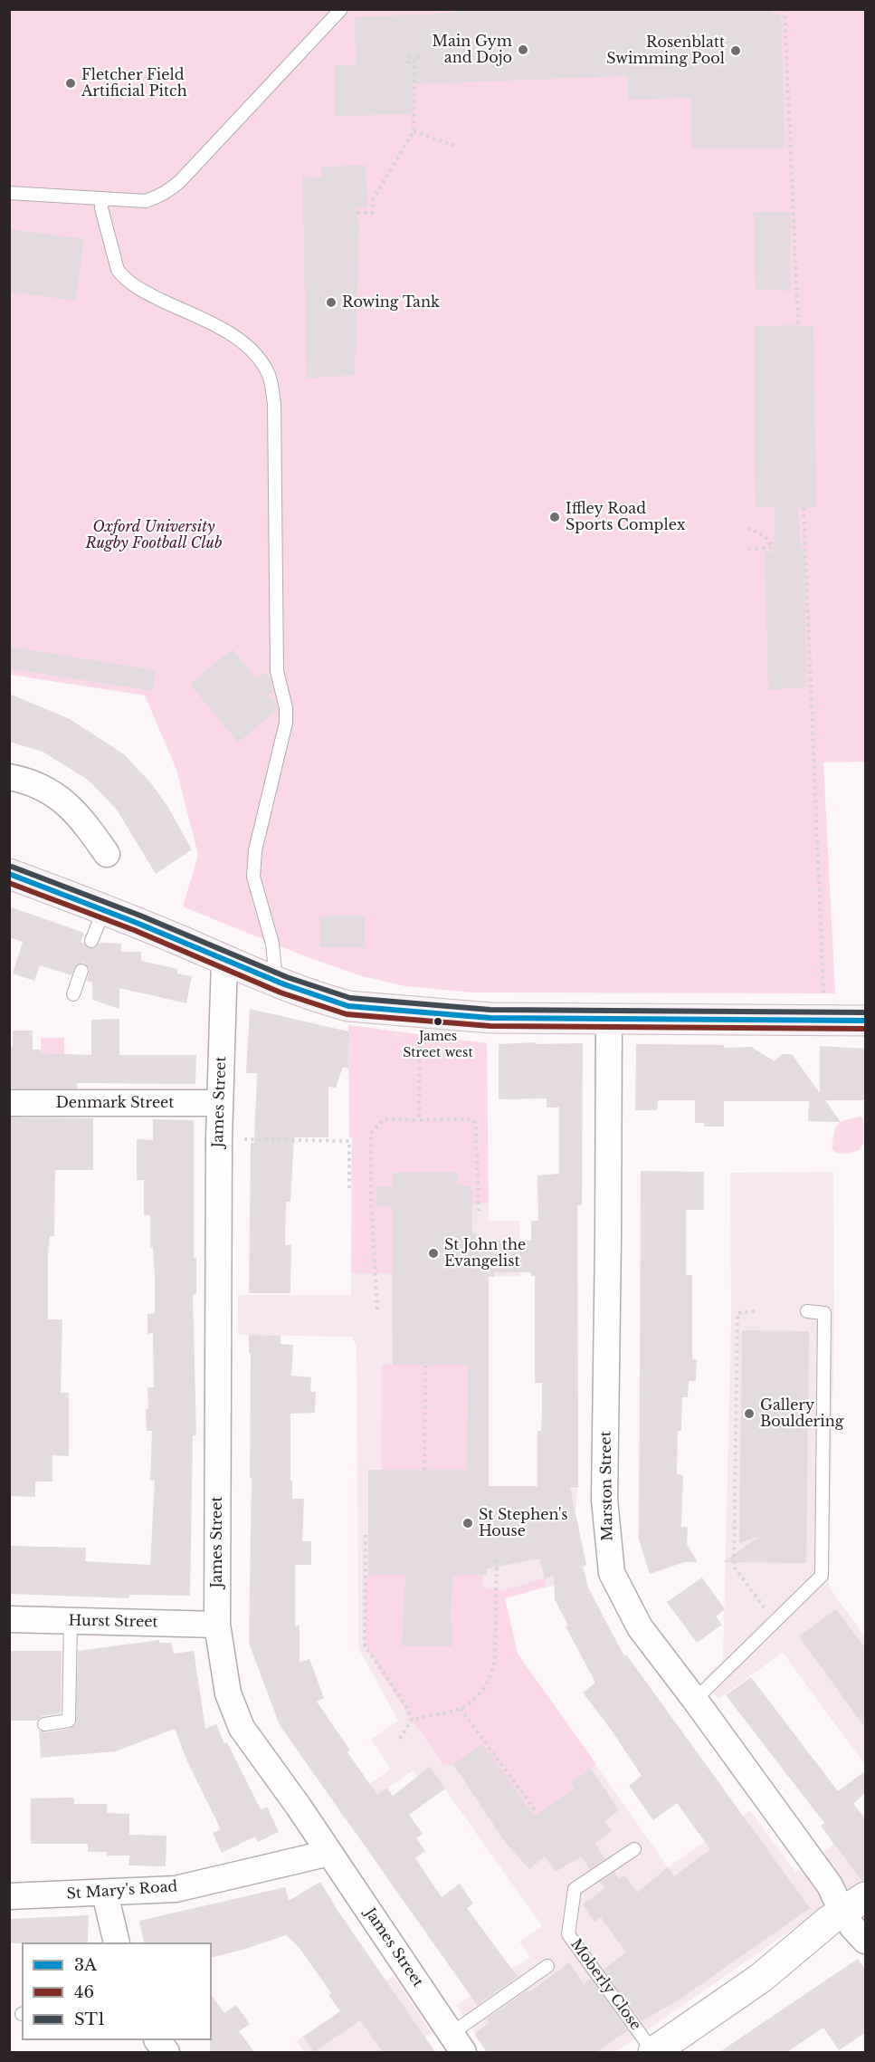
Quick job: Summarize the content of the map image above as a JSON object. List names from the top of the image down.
{
  "streets": {
    "street": [
      "James Street",
      "Denmark Street",
      "Marston Street",
      "Hurst Street",
      "St Mary's Road"
    ],
    "lane": ["Moberly Close"]
  },
  "crossings": [
    ["James Street", "Denmark Street"],
    ["James Street", "Hurst Street"],
    ["James Street", "St Mary's Road"]
  ],
  "parks": ["Oxford University Rugby Football Club"],
  "places": [
    "Main Gym and Dojo",
    "Rosenblatt Swimming Pool",
    "Fletcher Field Artificial Pitch",
    "Rowing Tank",
    "Iffley Road Sports Complex",
    "James Street west",
    "St John the Evangelist",
    "Gallery Bouldering",
    "St Stephen's House"
  ],
  "lines": ["transit line ST1", "transit line 3A", "transit line 46"],
  "legend": ["3A", "46", "ST1"]
}
